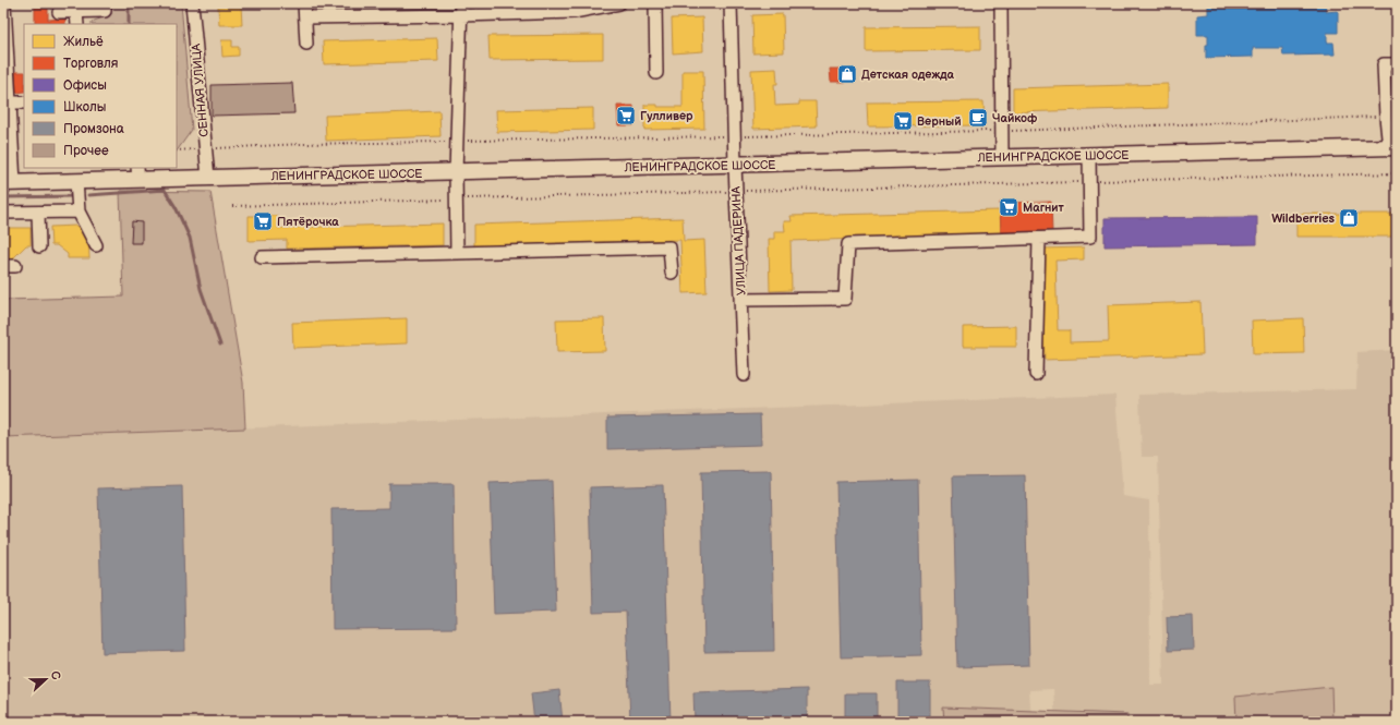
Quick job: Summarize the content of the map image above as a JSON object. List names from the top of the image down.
{
  "streets": {
    "main road": ["ЛЕНИНГРАДСКОЕ ШОССЕ"],
    "street": ["СЕННАЯ УЛИЦА", "УЛИЦА ПАДЕРИНА"]
  },
  "crossings": [
    ["СЕННАЯ УЛИЦА", "ЛЕНИНГРАДСКОЕ ШОССЕ"],
    ["ЛЕНИНГРАДСКОЕ ШОССЕ", "УЛИЦА ПАДЕРИНА"]
  ],
  "places": {
    "shop": ["Детская одежда", "Wildberries"],
    "supermarket": [
      "Гулливер",
      "Верный",
      "Магнит",
      "Пятёрочка"
    ],
    "cafe": ["Чайкоф"]
  },
  "legend": [
    "Жильё",
    "Торговля",
    "Офисы",
    "Школы",
    "Промзона",
    "Прочее"
  ],
  "north": "right"
}
